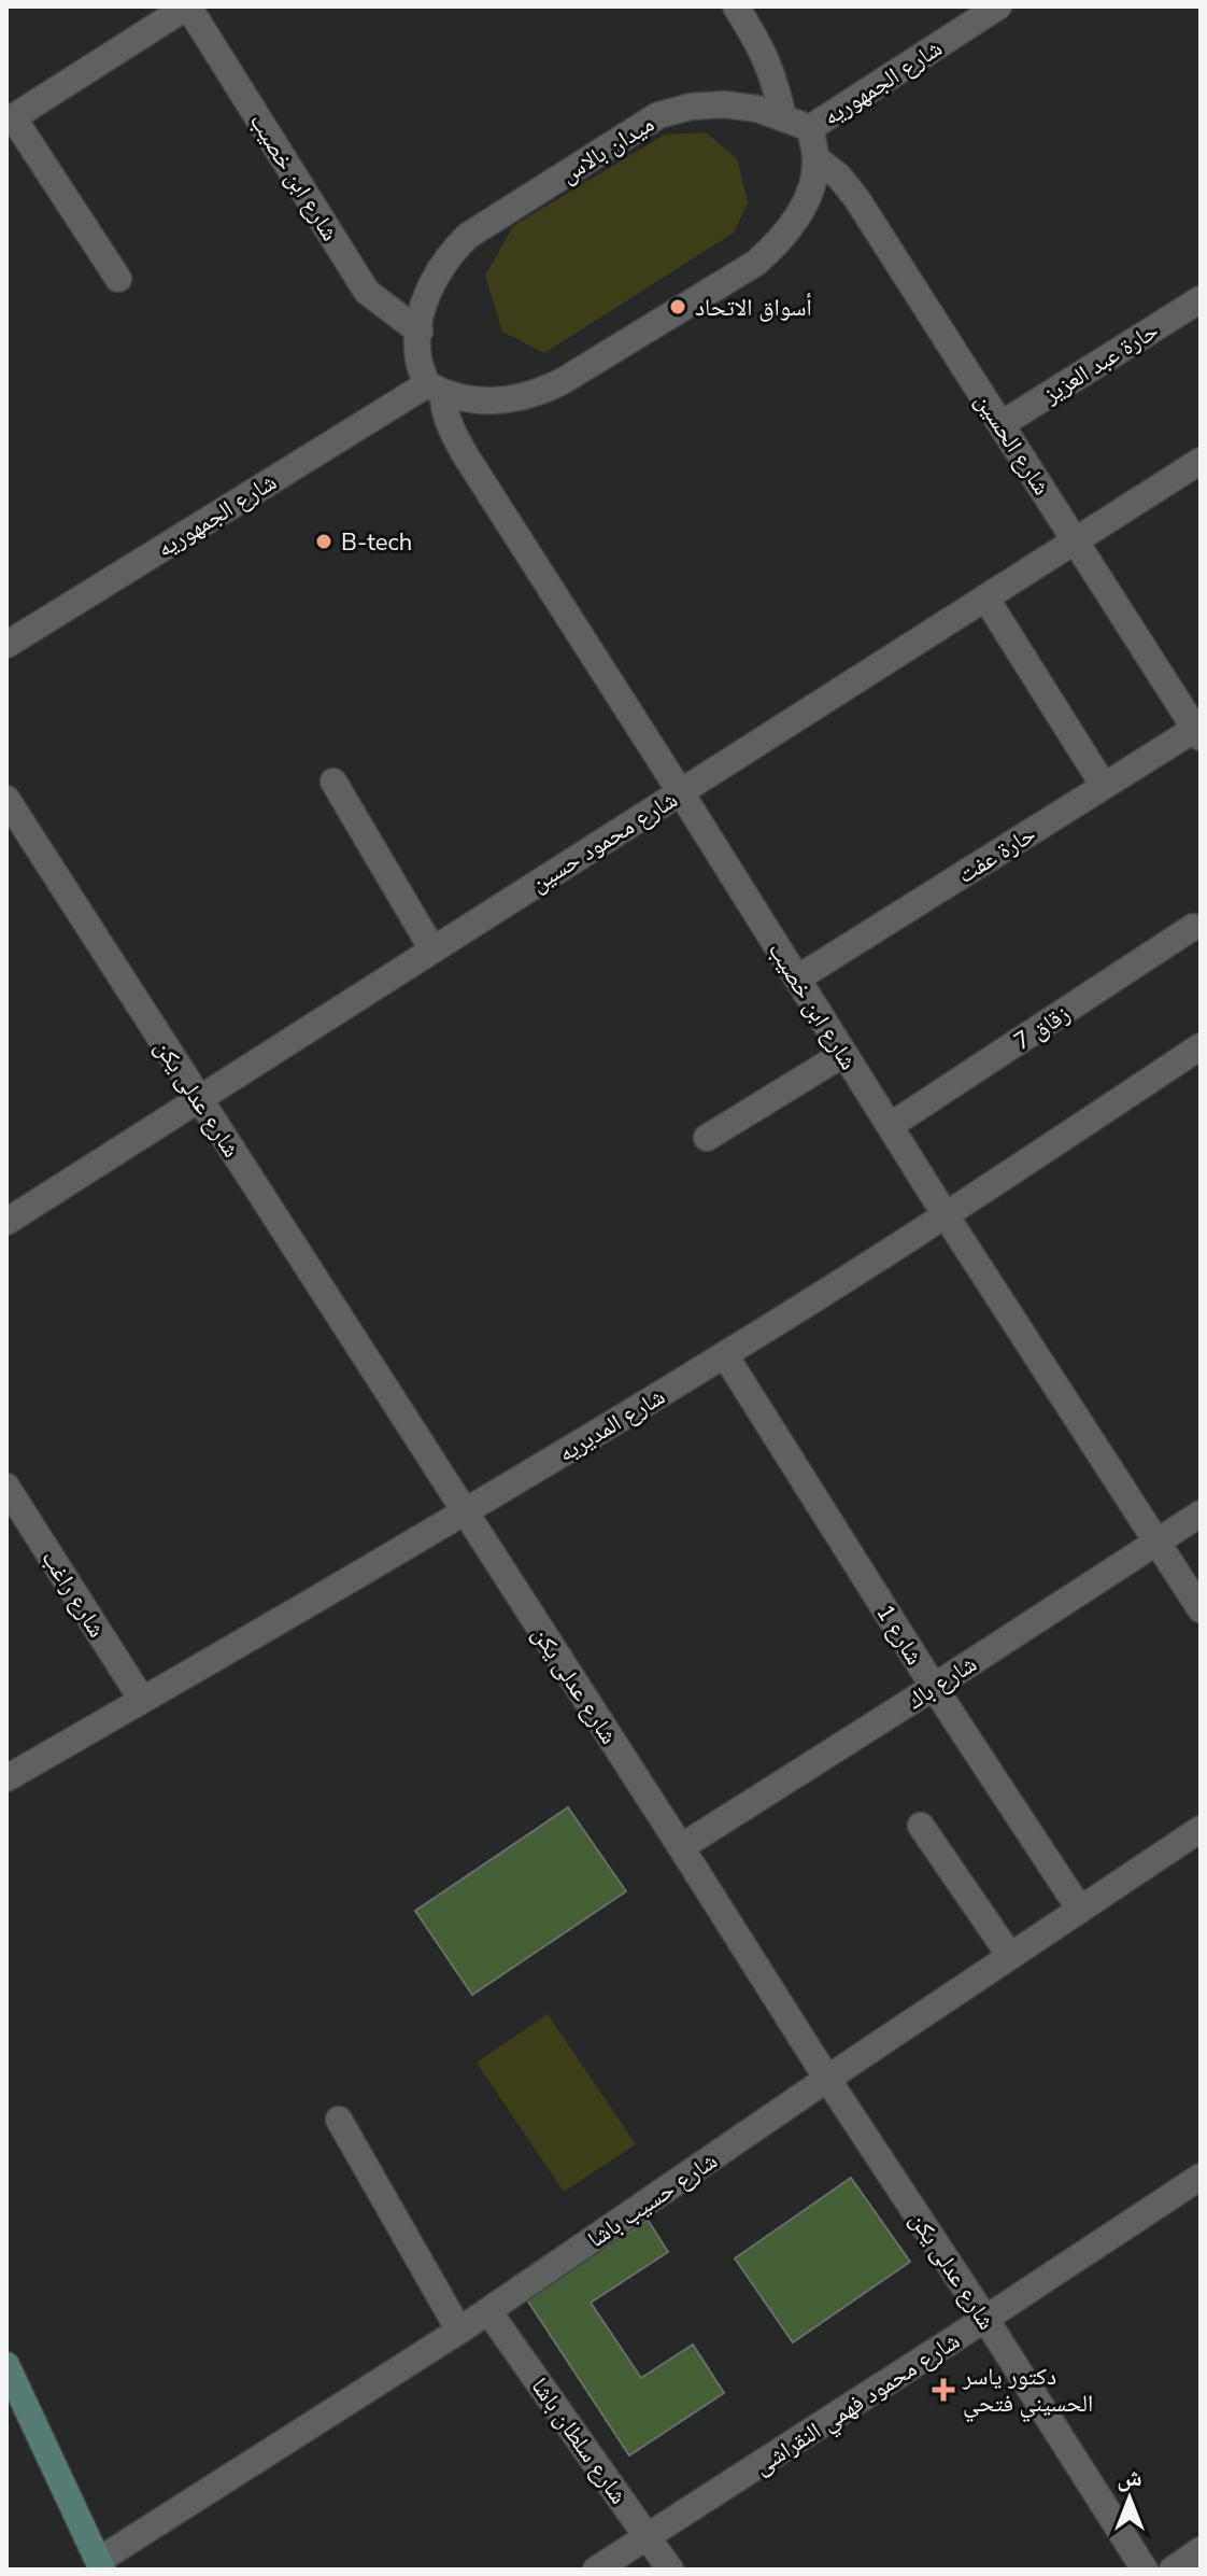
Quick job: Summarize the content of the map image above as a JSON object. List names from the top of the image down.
{
  "streets": {
    "street": [
      "شارع الجمهوريه",
      "ميدان بالاس",
      "شارع ابن خصيب",
      "حارة عبد العزيز",
      "شارع الحسين",
      "شارع محمود حسين",
      "حارة عفت",
      "زقاق 7",
      "شارع عدلى يكن",
      "شارع المديريه",
      "شارع راغب",
      "شارع 1",
      "شارع باك",
      "شارع حسيب باشا",
      "شارع محمود فهمي النقراشى",
      "شارع سلطان باشا"
    ]
  },
  "crossings": [
    ["شارع الجمهوريه", "ميدان بالاس"],
    ["شارع الجمهوريه", "شارع ابن خصيب"],
    ["ميدان بالاس", "شارع ابن خصيب"],
    ["شارع ابن خصيب", "شارع محمود حسين"],
    ["شارع ابن خصيب", "حارة عفت"],
    ["شارع ابن خصيب", "زقاق 7"],
    ["شارع ابن خصيب", "شارع المديريه"],
    ["شارع ابن خصيب", "شارع باك"],
    ["حارة عبد العزيز", "شارع الحسين"],
    ["شارع الحسين", "شارع محمود حسين"],
    ["شارع الحسين", "حارة عفت"],
    ["شارع محمود حسين", "شارع عدلى يكن"],
    ["شارع عدلى يكن", "شارع المديريه"],
    ["شارع عدلى يكن", "شارع باك"],
    ["شارع عدلى يكن", "شارع حسيب باشا"],
    ["شارع عدلى يكن", "شارع محمود فهمي النقراشى"],
    ["شارع المديريه", "شارع راغب"],
    ["شارع المديريه", "شارع 1"],
    ["شارع 1", "شارع باك"],
    ["شارع 1", "شارع حسيب باشا"],
    ["شارع حسيب باشا", "شارع سلطان باشا"],
    ["شارع محمود فهمي النقراشى", "شارع سلطان باشا"]
  ],
  "places": {
    "other": ["أسواق الاتحاد", "B-tech"],
    "health": ["دكتور ياسر الحسيني فتحي"]
  },
  "north": "top"
}
